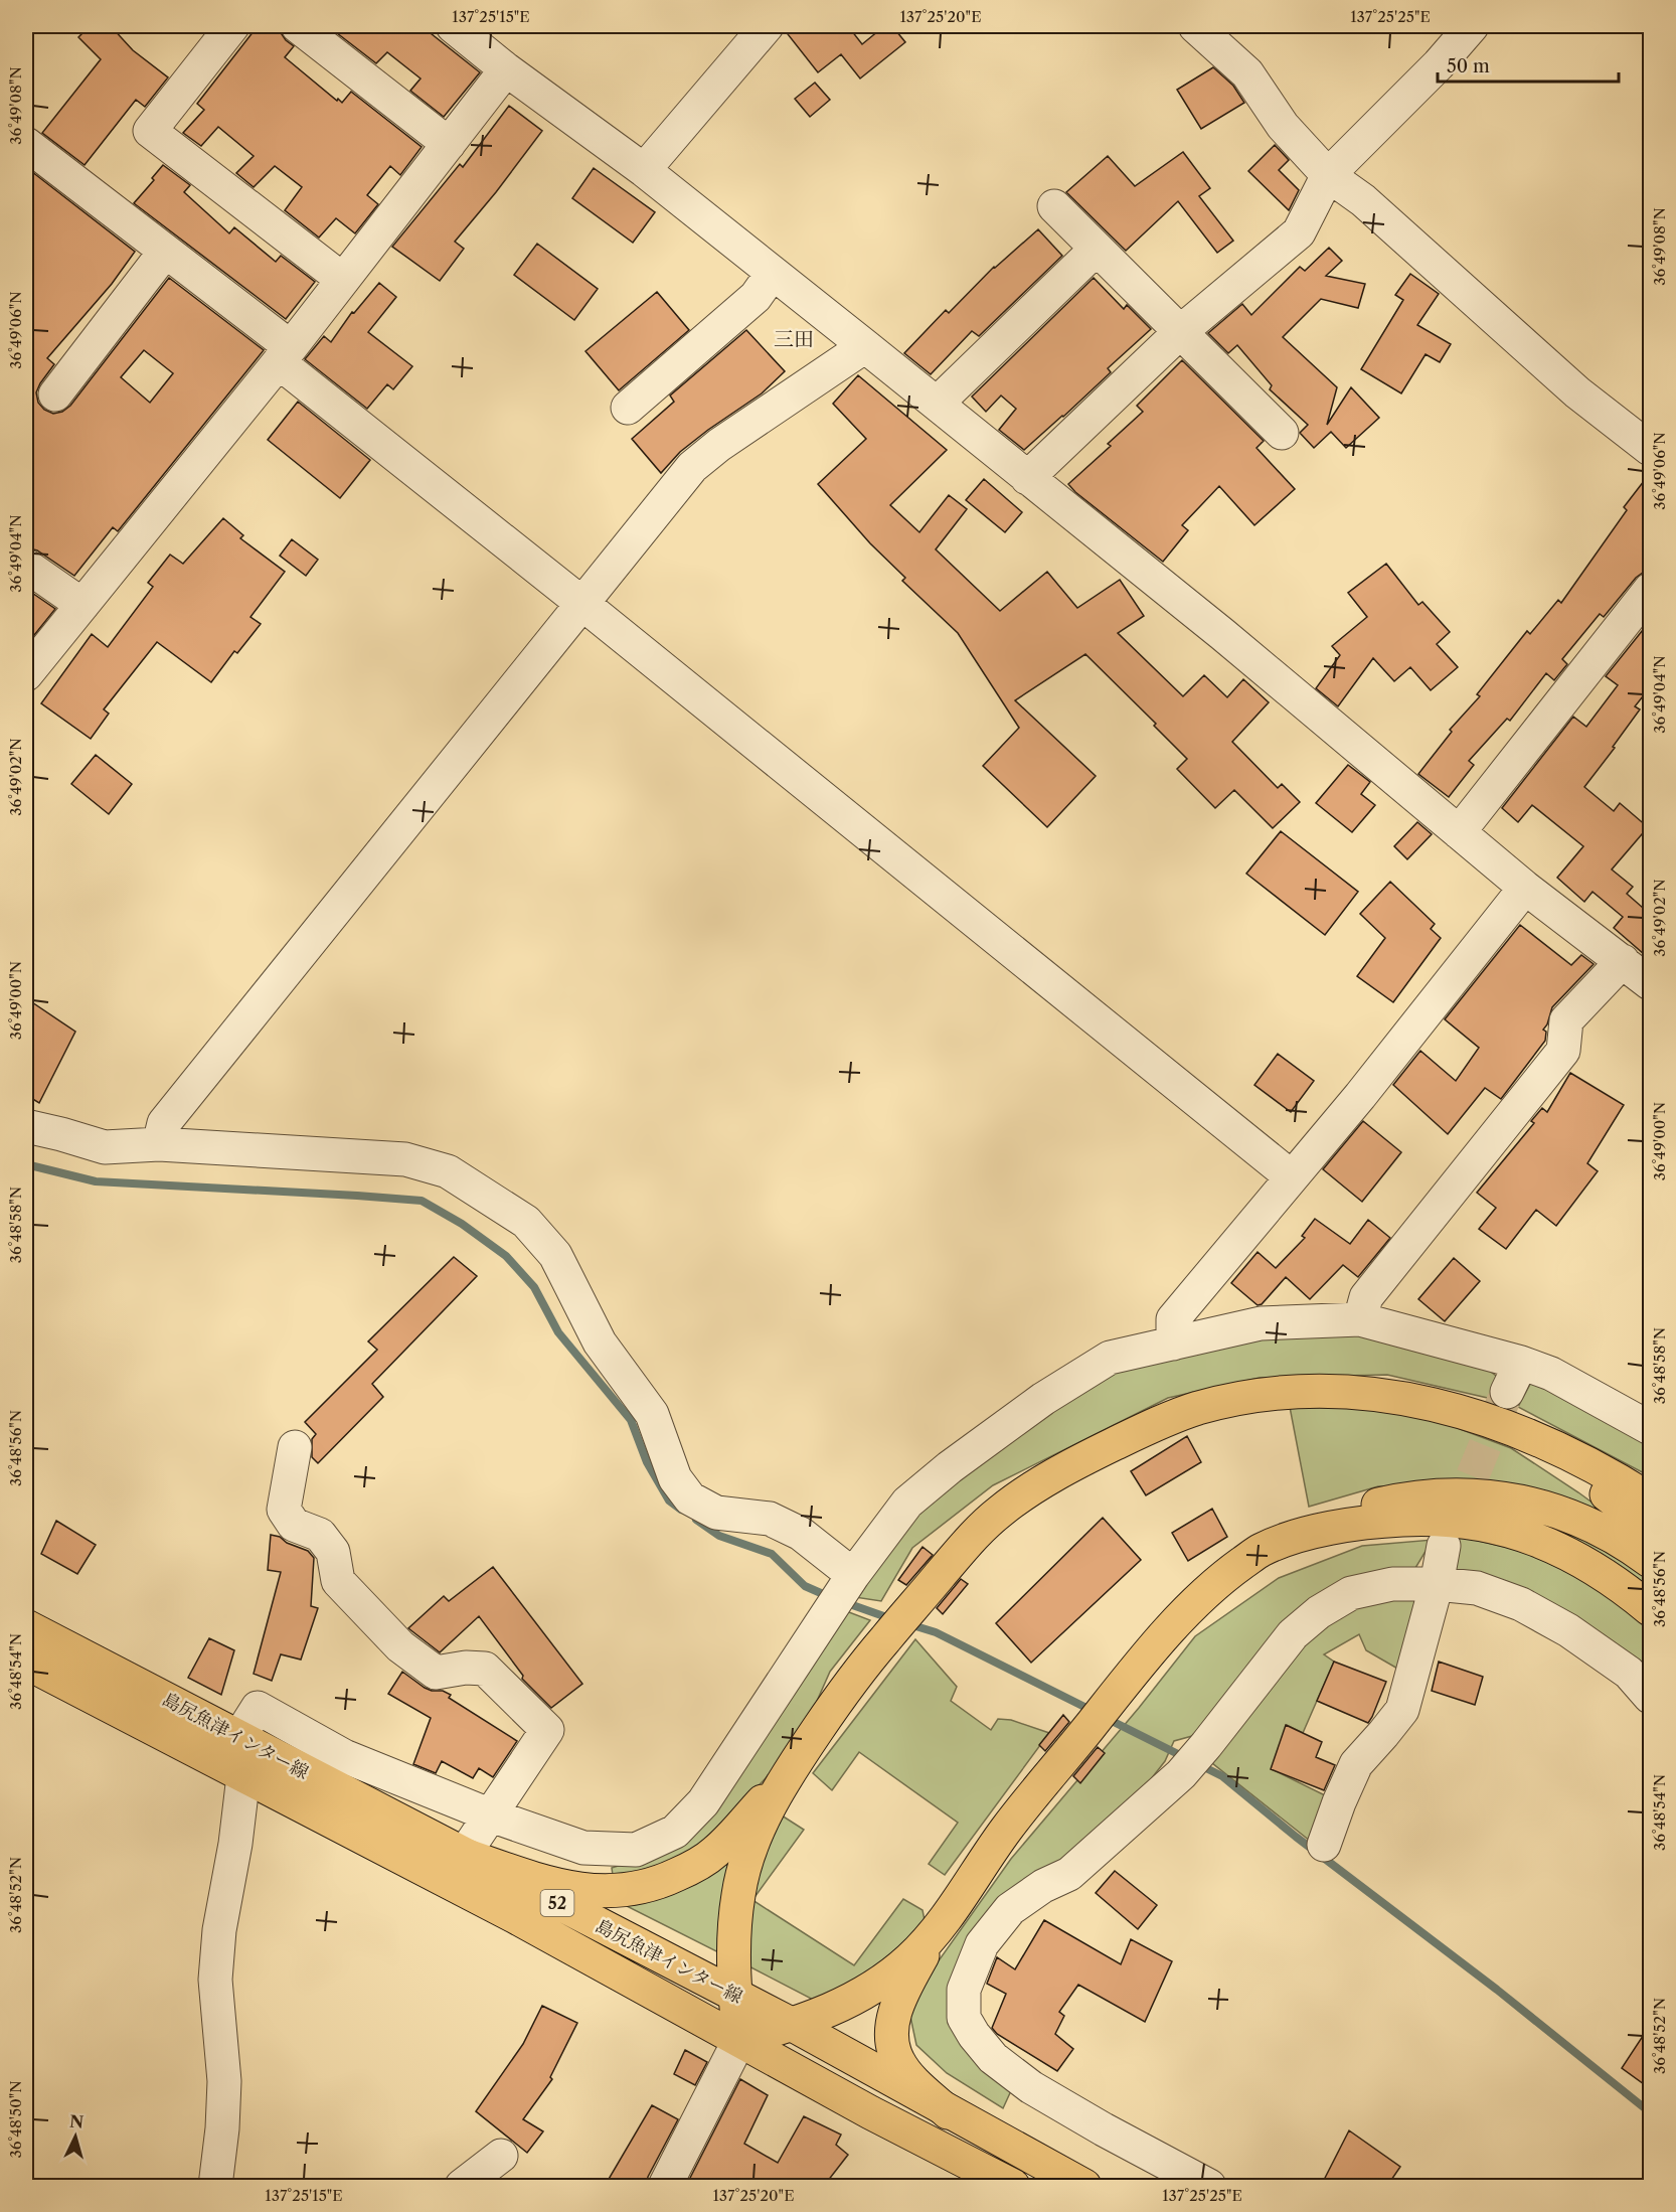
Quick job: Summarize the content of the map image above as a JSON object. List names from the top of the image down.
{
  "streets": {
    "main road": ["島尻魚津インター線", "52"]
  },
  "districts": ["三田"],
  "scale_bar": "50 m",
  "north": "top",
  "coordinates": [
    "137°25'15\"E",
    "137°25'20\"E",
    "137°25'25\"E",
    "36°49'08\"N",
    "36°49'06\"N",
    "36°49'04\"N",
    "36°49'02\"N",
    "36°49'00\"N",
    "36°48'58\"N",
    "36°48'56\"N",
    "36°48'54\"N",
    "36°48'52\"N",
    "36°48'50\"N"
  ]
}
